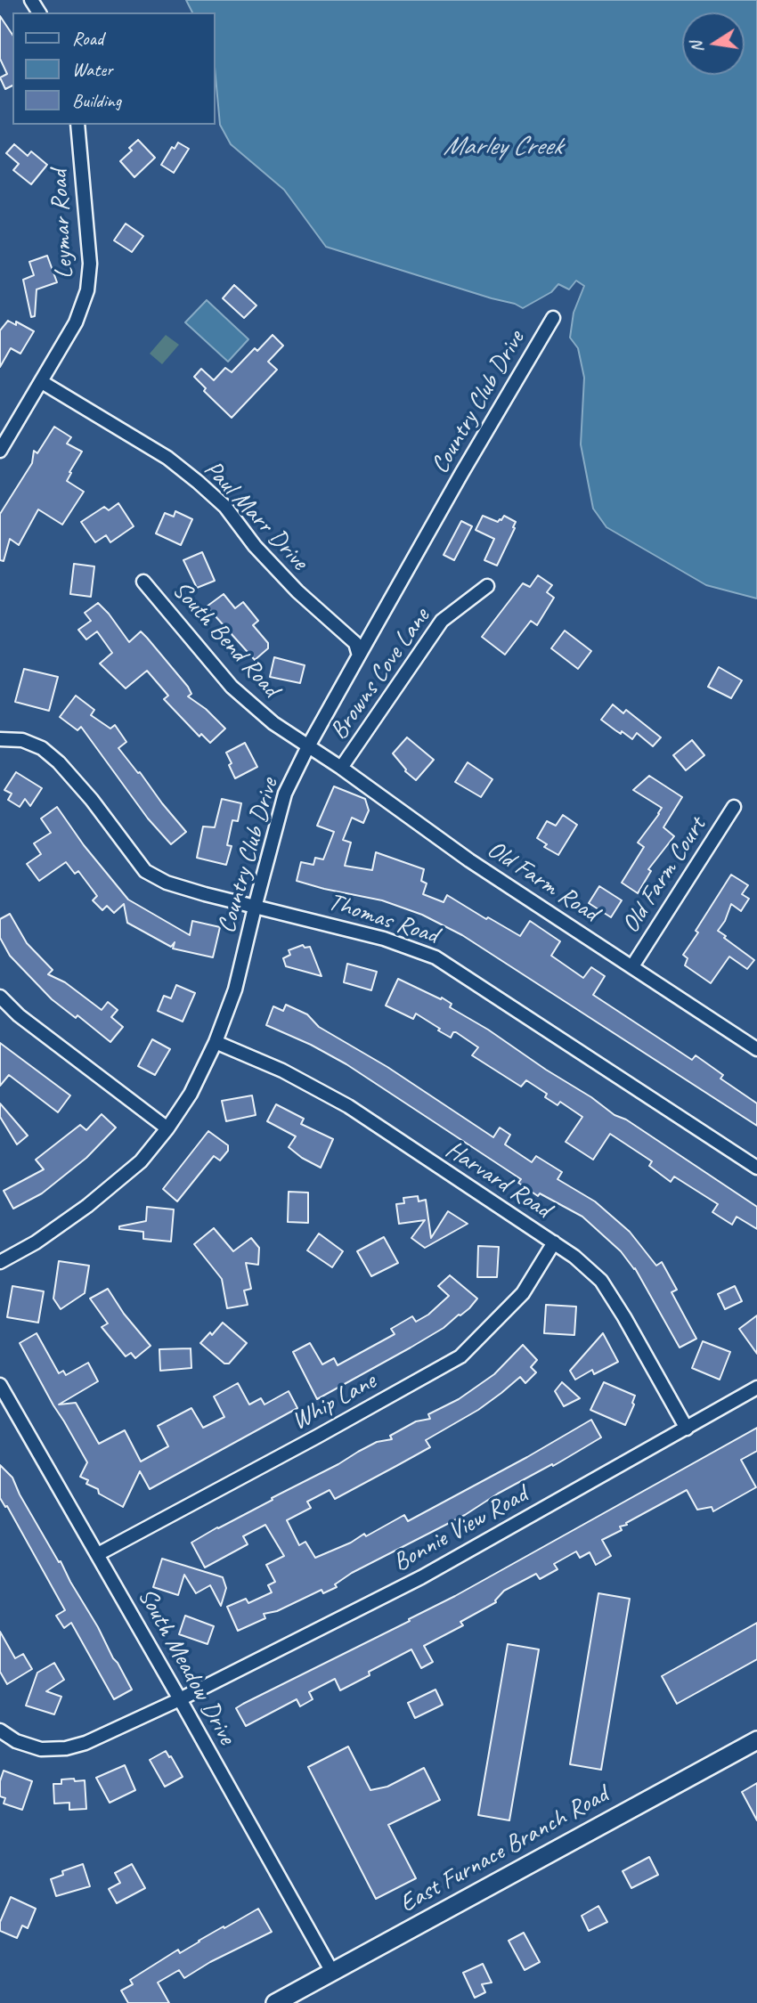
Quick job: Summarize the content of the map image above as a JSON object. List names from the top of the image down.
{
  "streets": {
    "main road": ["East Furnace Branch Road"],
    "street": [
      "Leymar Road",
      "Country Club Drive",
      "Paul Marr Drive",
      "South Bend Road",
      "Browns Cove Lane",
      "Old Farm Court",
      "Old Farm Road",
      "Thomas Road",
      "Harvard Road",
      "Whip Lane",
      "Bonnie View Road",
      "South Meadow Drive"
    ]
  },
  "crossings": [
    ["Leymar Road", "Paul Marr Drive"],
    ["Country Club Drive", "Paul Marr Drive"],
    ["Country Club Drive", "South Bend Road"],
    ["Country Club Drive", "Old Farm Road"],
    ["Country Club Drive", "Thomas Road"],
    ["Country Club Drive", "Harvard Road"],
    ["South Bend Road", "Old Farm Road"],
    ["Browns Cove Lane", "Old Farm Road"],
    ["Old Farm Court", "Old Farm Road"],
    ["Harvard Road", "Whip Lane"],
    ["Harvard Road", "Bonnie View Road"],
    ["Whip Lane", "South Meadow Drive"],
    ["Bonnie View Road", "South Meadow Drive"],
    ["South Meadow Drive", "East Furnace Branch Road"]
  ],
  "water": ["Marley Creek"],
  "legend": ["Road", "Water", "Building"],
  "north": "left"
}
